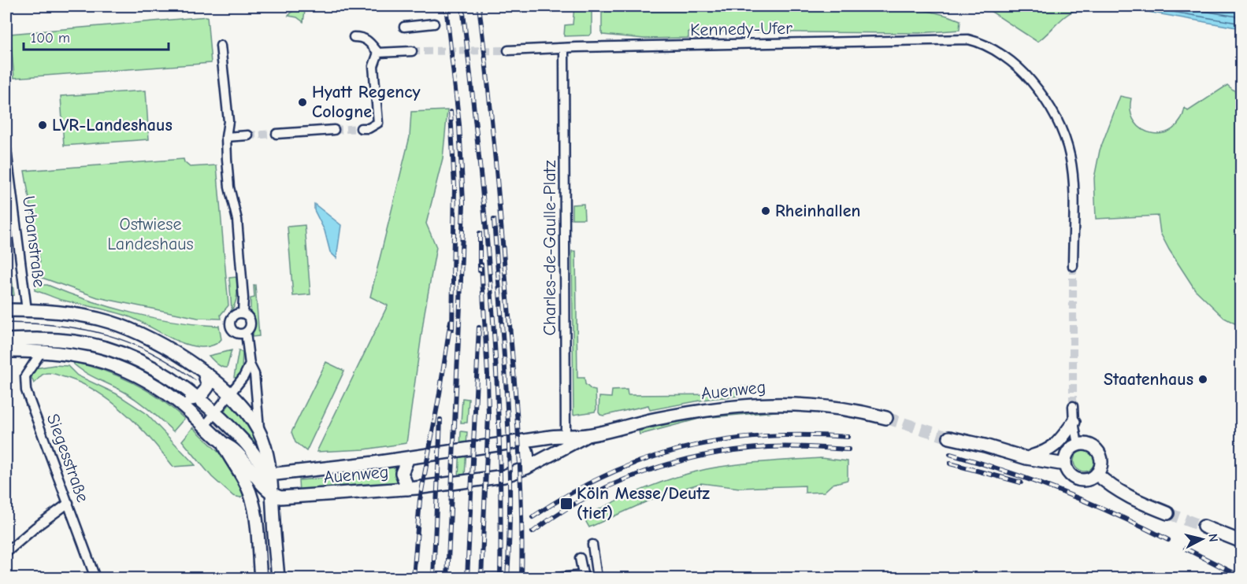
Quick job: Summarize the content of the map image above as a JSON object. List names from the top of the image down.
{
  "streets": {
    "street": [
      "Kennedy-Ufer",
      "Urbanstraße",
      "Charles-de-Gaulle-Platz",
      "Auenweg",
      "Siegesstraße"
    ]
  },
  "crossings": [
    ["Kennedy-Ufer", "Charles-de-Gaulle-Platz"],
    ["Charles-de-Gaulle-Platz", "Auenweg"]
  ],
  "parks": ["Ostwiese Landeshaus"],
  "places": {
    "other": [
      "Hyatt Regency Cologne",
      "LVR-Landeshaus",
      "Rheinhallen",
      "Staatenhaus"
    ],
    "transit": ["Köln Messe/Deutz (tief)"]
  },
  "scale_bar": "100 m",
  "north": "right"
}
